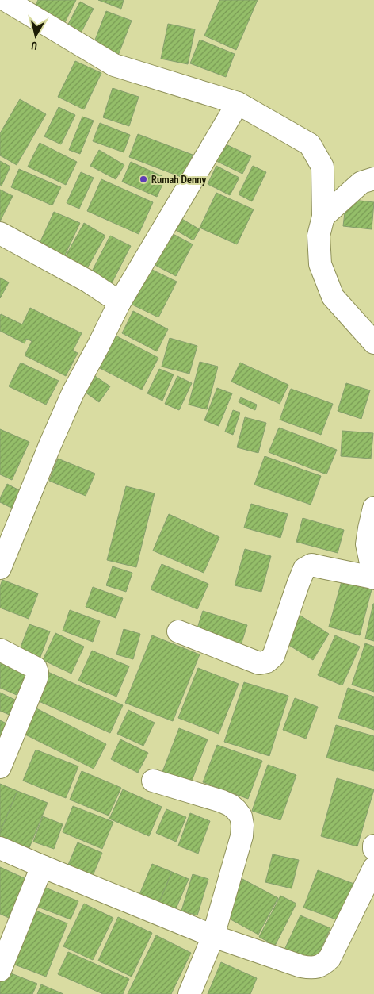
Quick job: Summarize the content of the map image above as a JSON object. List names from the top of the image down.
{
  "places": ["Rumah Denny"],
  "north": "bottom"
}
